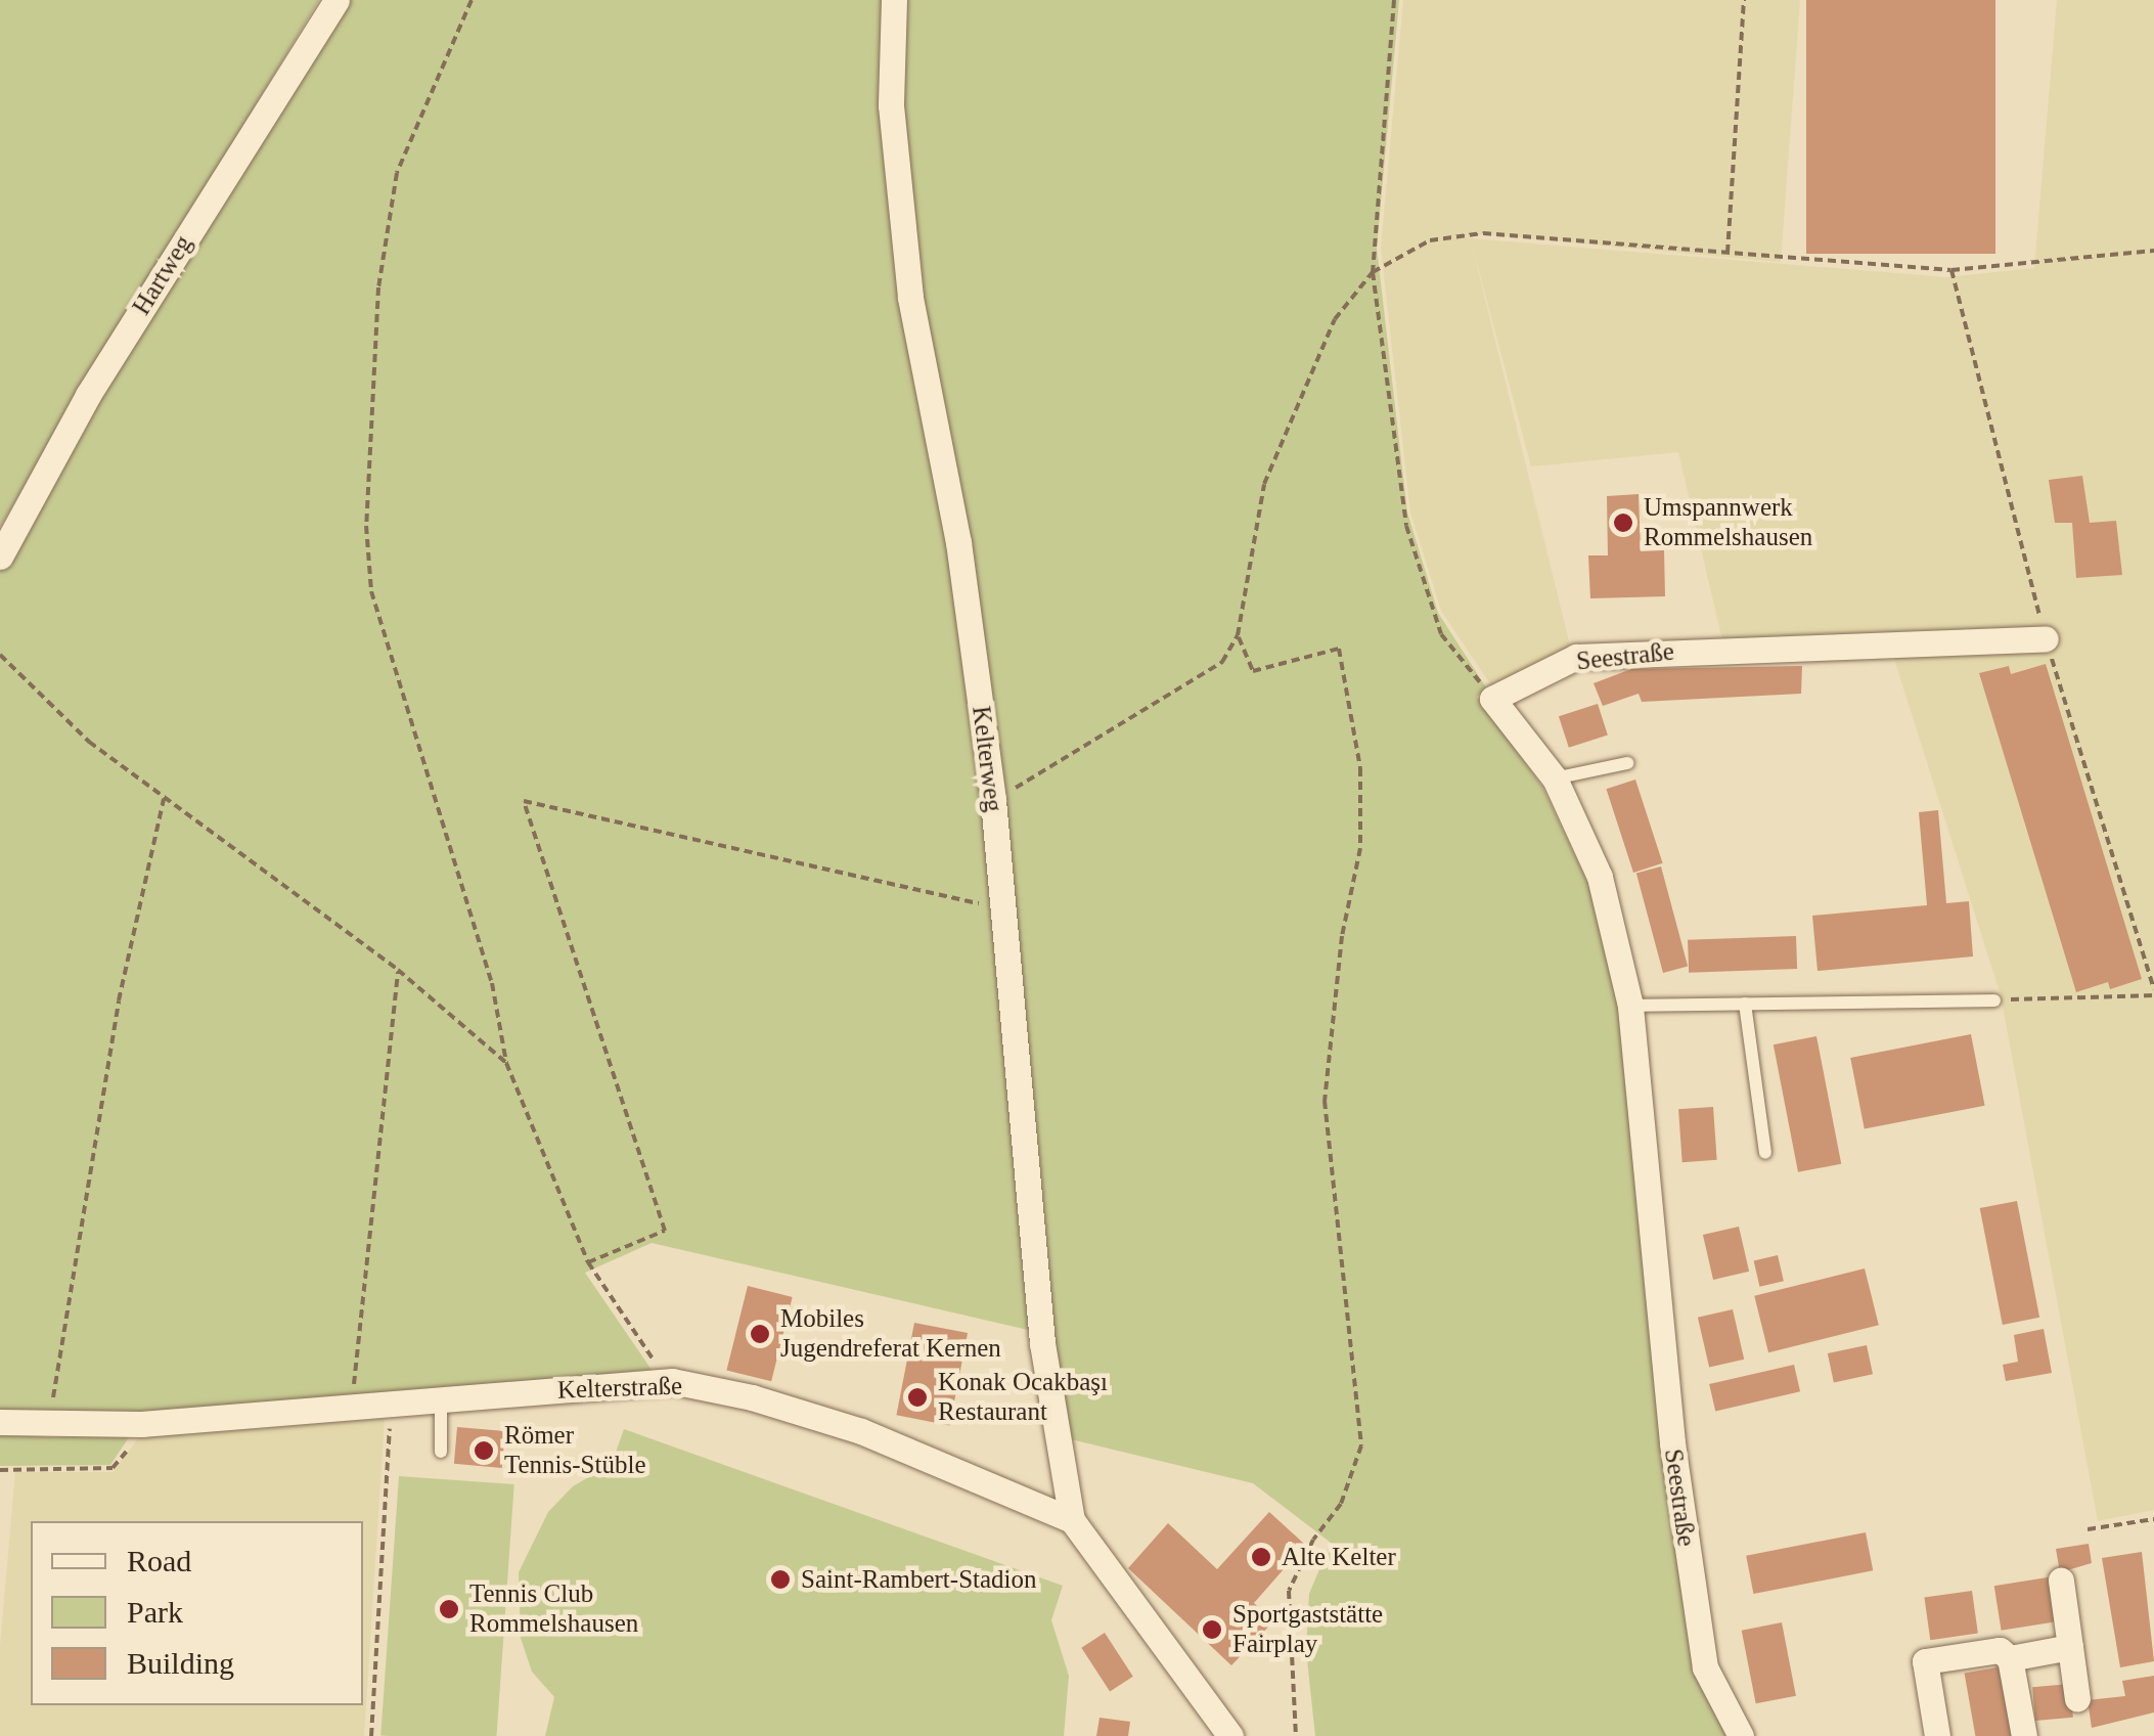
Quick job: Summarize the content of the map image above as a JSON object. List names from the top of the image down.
{
  "streets": {
    "street": [
      "Hartweg",
      "Seestraße",
      "Kelterweg",
      "Kelterstraße"
    ]
  },
  "crossings": [
    ["Kelterweg", "Kelterstraße"]
  ],
  "places": [
    "Umspannwerk Rommelshausen",
    "Mobiles Jugendreferat Kernen",
    "Konak Ocakbaşı Restaurant",
    "Römer Tennis-Stüble",
    "Alte Kelter",
    "Saint-Rambert-Stadion",
    "Tennis Club Rommelshausen",
    "Sportgaststätte Fairplay"
  ],
  "legend": ["Road", "Park", "Building"]
}
